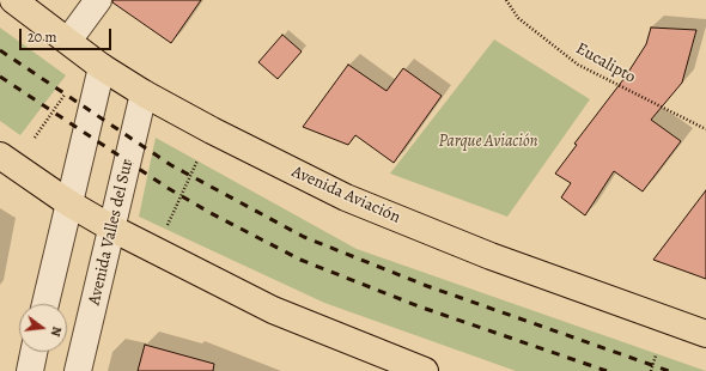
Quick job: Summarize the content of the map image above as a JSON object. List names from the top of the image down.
{
  "streets": {
    "main road": ["Avenida Aviación"],
    "street": ["Avenida Valles del Sur"],
    "path": ["Eucalipto"]
  },
  "crossings": [
    ["Avenida Aviación", "Avenida Valles del Sur"]
  ],
  "parks": ["Parque Aviación"],
  "scale_bar": "20 m",
  "north": "right"
}
